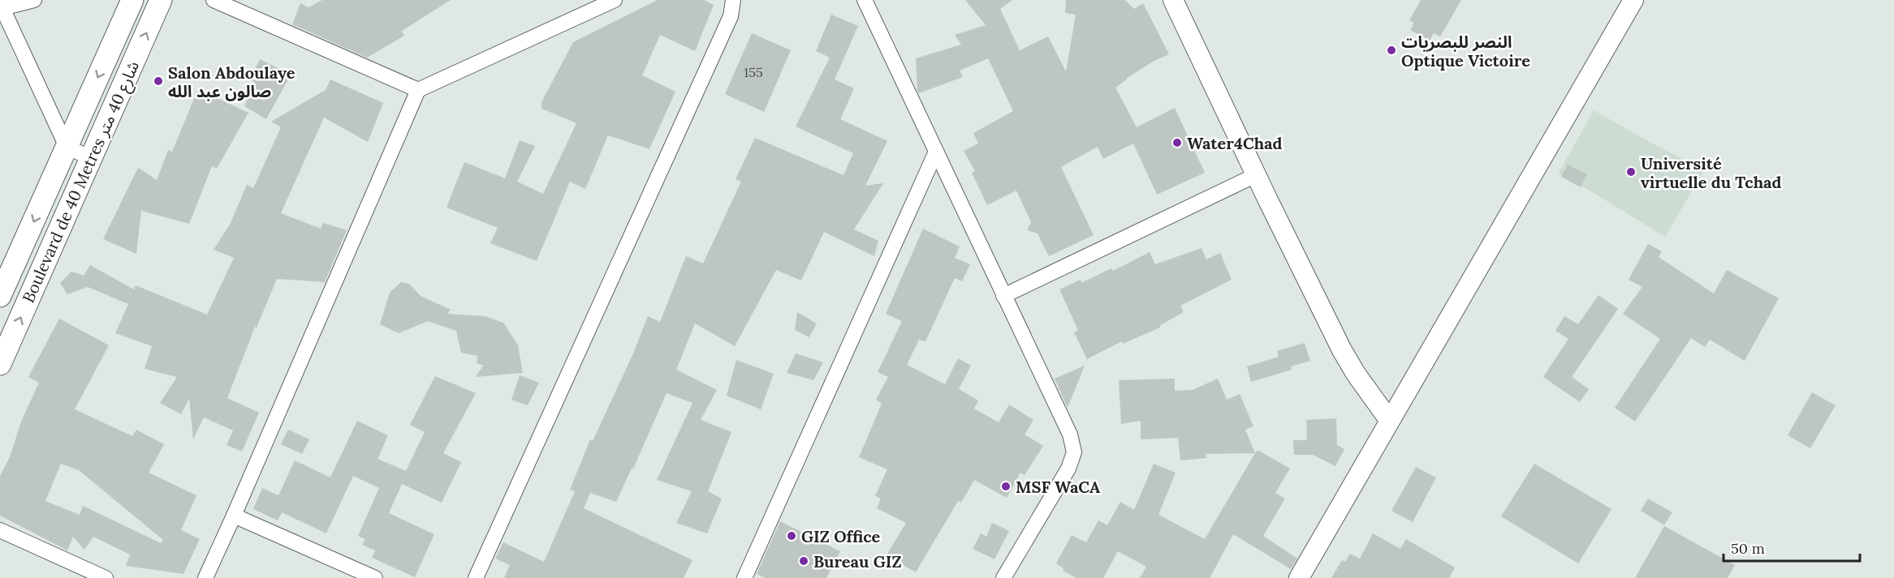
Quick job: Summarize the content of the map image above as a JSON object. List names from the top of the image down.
{
  "streets": {
    "main road": ["Boulevard de 40 Metres شارع 40 متر"]
  },
  "places": [
    "النصر للبصريات Optique Victoire",
    "Salon Abdoulaye صالون عبد الله",
    "Water4Chad",
    "Université virtuelle du Tchad",
    "MSF WaCA",
    "GIZ Office",
    "Bureau GIZ"
  ],
  "house_numbers": ["155"],
  "scale_bar": "50 m"
}
